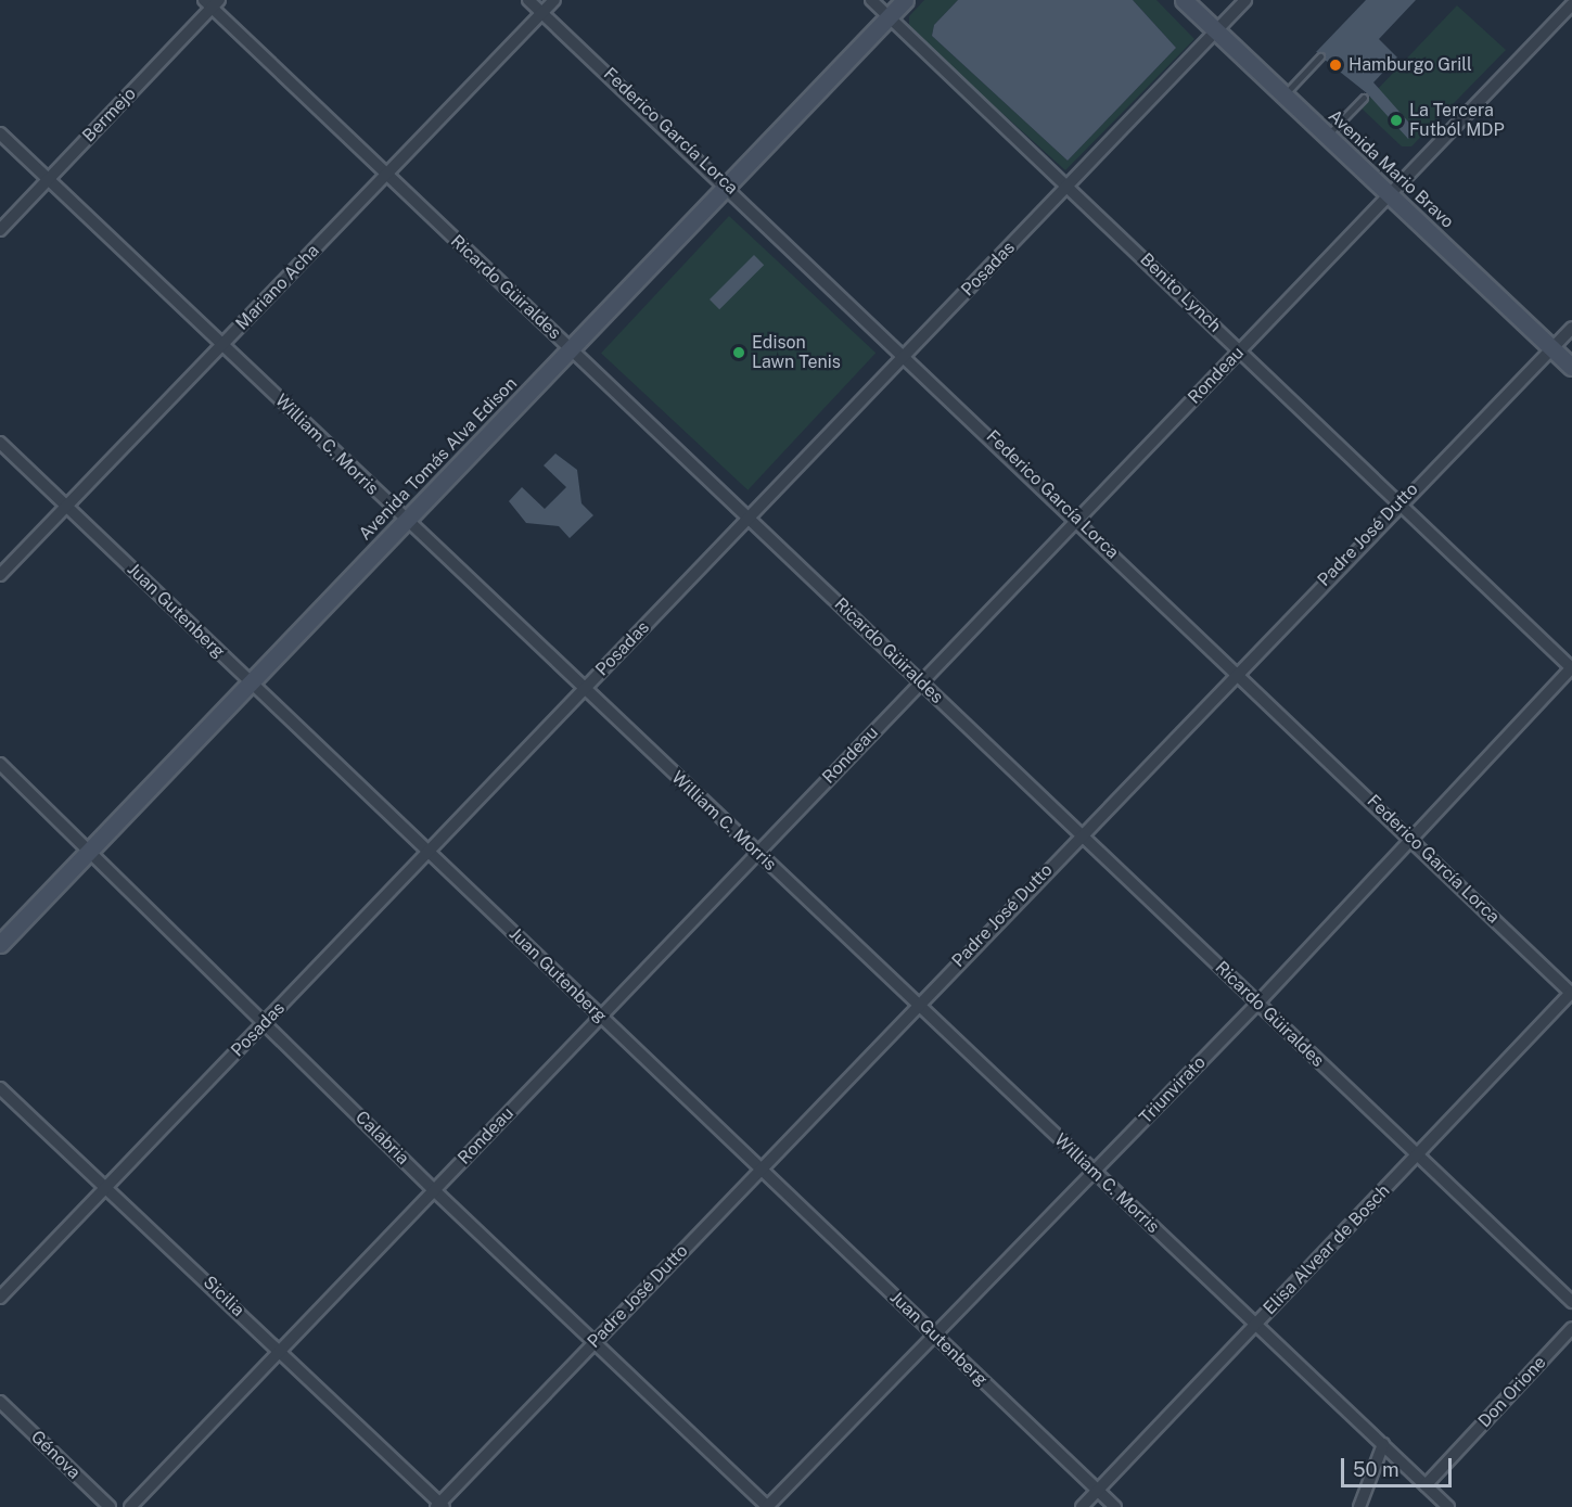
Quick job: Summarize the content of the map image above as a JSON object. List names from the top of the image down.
{
  "streets": {
    "main road": ["Avenida Mario Bravo", "Avenida Tomás Alva Edison"],
    "street": [
      "Bermejo",
      "Federico García Lorca",
      "Posadas",
      "Mariano Acha",
      "Ricardo Güiraldes",
      "Benito Lynch",
      "Rondeau",
      "William C. Morris",
      "Padre José Dutto",
      "Juan Gutenberg",
      "Triunvirato",
      "Calabria",
      "Elisa Alvear de Bosch",
      "Sicilia",
      "Don Orione",
      "Génova"
    ]
  },
  "crossings": [
    ["Bermejo", "Ricardo Güiraldes"],
    ["Bermejo", "William C. Morris"],
    ["Federico García Lorca", "Posadas"],
    ["Federico García Lorca", "Mariano Acha"],
    ["Federico García Lorca", "Rondeau"],
    ["Federico García Lorca", "Avenida Tomás Alva Edison"],
    ["Federico García Lorca", "Padre José Dutto"],
    ["Federico García Lorca", "Triunvirato"],
    ["Federico García Lorca", "Elisa Alvear de Bosch"],
    ["Avenida Mario Bravo", "Posadas"],
    ["Avenida Mario Bravo", "Rondeau"],
    ["Avenida Mario Bravo", "Padre José Dutto"],
    ["Posadas", "Ricardo Güiraldes"],
    ["Posadas", "Benito Lynch"],
    ["Posadas", "William C. Morris"],
    ["Posadas", "Juan Gutenberg"],
    ["Posadas", "Calabria"],
    ["Posadas", "Sicilia"],
    ["Mariano Acha", "Ricardo Güiraldes"],
    ["Mariano Acha", "William C. Morris"],
    ["Mariano Acha", "Juan Gutenberg"],
    ["Ricardo Güiraldes", "Rondeau"],
    ["Ricardo Güiraldes", "Avenida Tomás Alva Edison"],
    ["Ricardo Güiraldes", "Padre José Dutto"],
    ["Ricardo Güiraldes", "Triunvirato"],
    ["Ricardo Güiraldes", "Elisa Alvear de Bosch"],
    ["Benito Lynch", "Rondeau"],
    ["Benito Lynch", "Avenida Tomás Alva Edison"],
    ["Benito Lynch", "Padre José Dutto"],
    ["Benito Lynch", "Triunvirato"],
    ["Rondeau", "William C. Morris"],
    ["Rondeau", "Juan Gutenberg"],
    ["Rondeau", "Calabria"],
    ["Rondeau", "Sicilia"],
    ["William C. Morris", "Avenida Tomás Alva Edison"],
    ["William C. Morris", "Padre José Dutto"],
    ["William C. Morris", "Triunvirato"],
    ["William C. Morris", "Elisa Alvear de Bosch"],
    ["William C. Morris", "Don Orione"],
    ["Avenida Tomás Alva Edison", "Juan Gutenberg"],
    ["Avenida Tomás Alva Edison", "Calabria"],
    ["Padre José Dutto", "Juan Gutenberg"],
    ["Padre José Dutto", "Calabria"],
    ["Padre José Dutto", "Sicilia"],
    ["Juan Gutenberg", "Triunvirato"],
    ["Juan Gutenberg", "Elisa Alvear de Bosch"],
    ["Triunvirato", "Calabria"]
  ],
  "places": ["Hamburgo Grill", "La Tercera Futból MDP", "Edison Lawn Tenis"],
  "scale_bar": "50 m"
}
